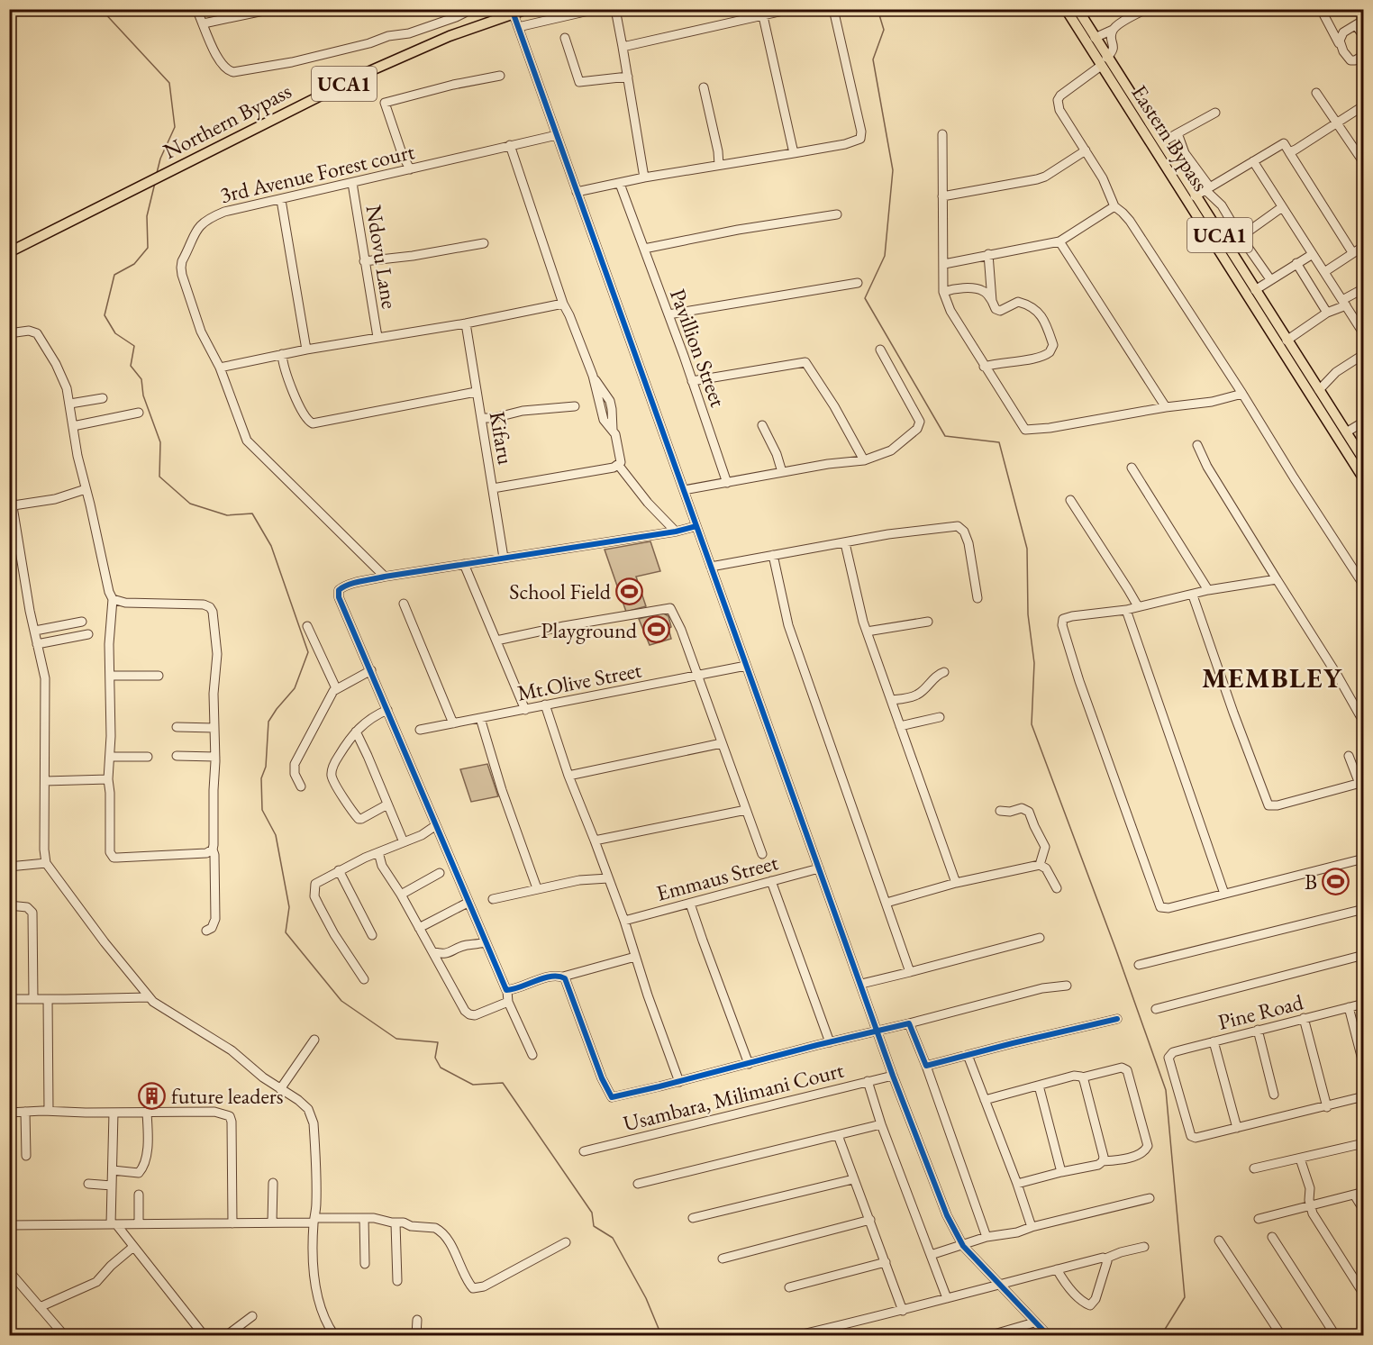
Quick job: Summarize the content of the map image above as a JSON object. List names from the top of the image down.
{
  "streets": {
    "main road": ["UCA1", "Northern Bypass", "Eastern Bypass"],
    "street": [
      "3rd Avenue Forest court",
      "Ndovu Lane",
      "Pavillion Street",
      "Kifaru",
      "Mt.Olive Street",
      "Emmaus Street",
      "Pine Road",
      "Usambara, Milimani Court"
    ]
  },
  "crossings": [
    ["3rd Avenue Forest court", "Ndovu Lane"]
  ],
  "districts": ["MEMBLEY"],
  "places": {
    "sports": ["School Field", "Playground", "B"],
    "building": ["future leaders"]
  }
}
